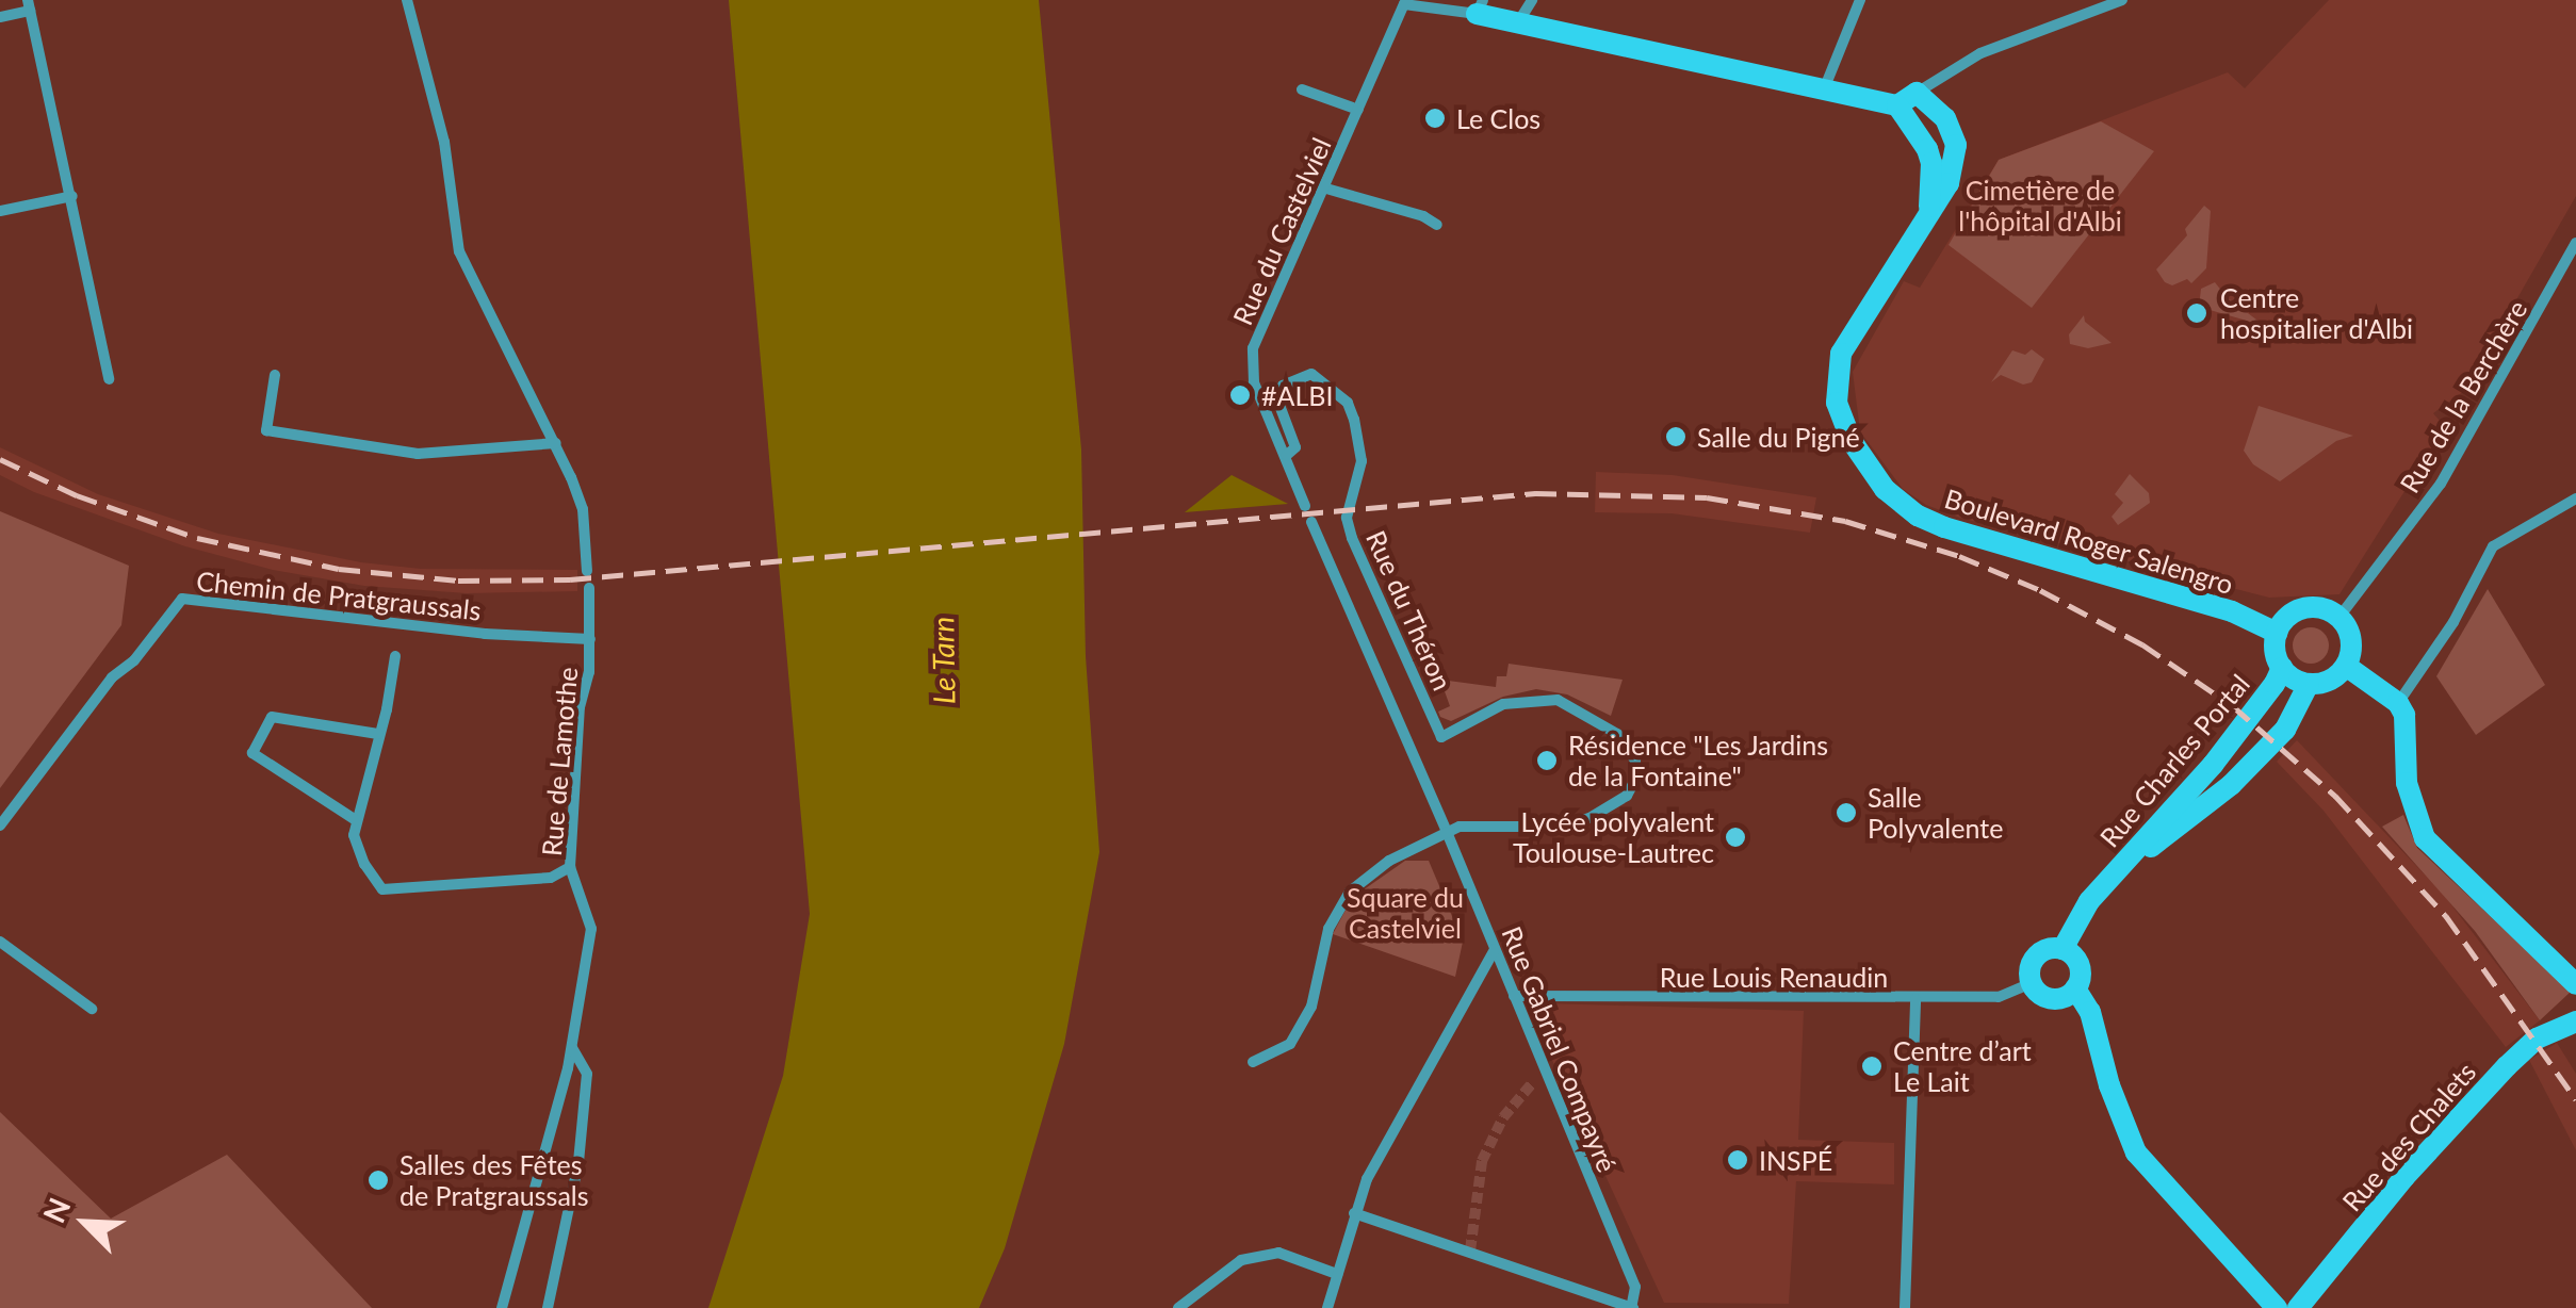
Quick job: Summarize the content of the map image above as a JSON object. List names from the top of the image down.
{
  "streets": {
    "street": [
      "Rue du Castelviel",
      "Rue de la Berchère",
      "Boulevard Roger Salengro",
      "Chemin de Pratgraussals",
      "Rue du Théron",
      "Rue Charles Portal",
      "Rue de Lamothe",
      "Rue Louis Renaudin",
      "Rue Gabriel Compayré",
      "Rue des Chalets"
    ]
  },
  "crossings": [
    ["Rue du Castelviel", "Rue du Théron"],
    ["Rue de la Berchère", "Boulevard Roger Salengro"],
    ["Rue de la Berchère", "Rue Charles Portal"],
    ["Boulevard Roger Salengro", "Rue Charles Portal"],
    ["Chemin de Pratgraussals", "Rue de Lamothe"],
    ["Rue du Théron", "Rue Gabriel Compayré"],
    ["Rue Charles Portal", "Rue Louis Renaudin"],
    ["Rue Louis Renaudin", "Rue Gabriel Compayré"]
  ],
  "water": ["Le Tarn"],
  "parks": ["Cimetière de l'hôpital d'Albi", "Square du Castelviel"],
  "places": [
    "Le Clos",
    "Centre hospitalier d'Albi",
    "#ALBI",
    "Salle du Pigné",
    "Résidence \"Les Jardins de la Fontaine\"",
    "Salle Polyvalente",
    "Lycée polyvalent Toulouse-Lautrec",
    "Centre d’art Le Lait",
    "INSPÉ",
    "Salles des Fêtes de Pratgraussals"
  ],
  "north": "top left"
}
